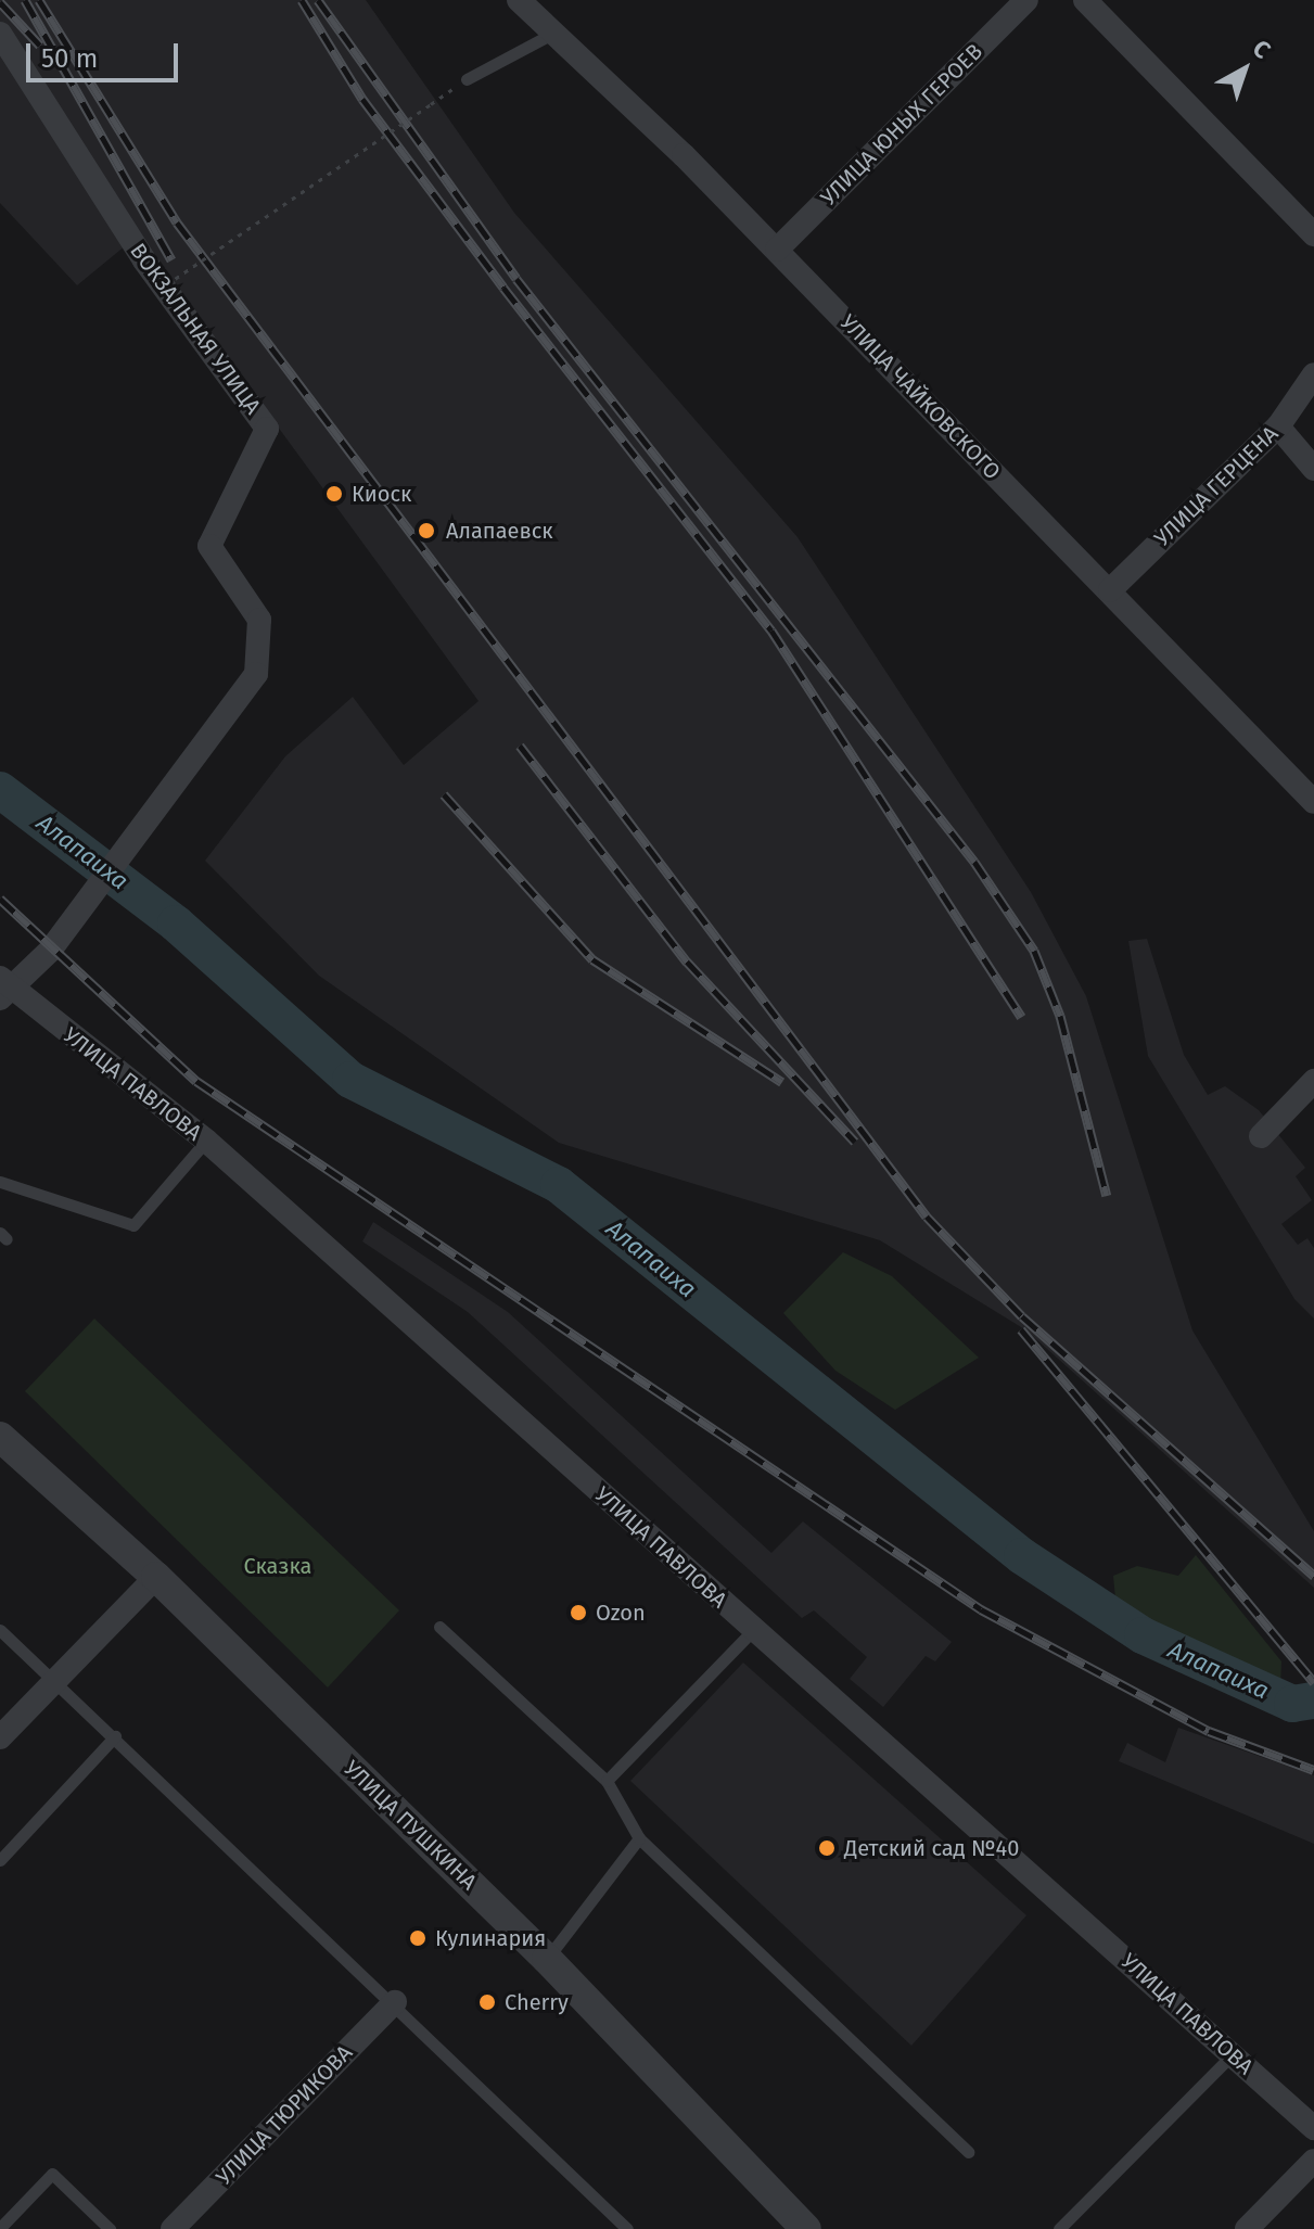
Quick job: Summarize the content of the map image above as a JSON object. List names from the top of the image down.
{
  "streets": {
    "street": [
      "УЛИЦА ЮНЫХ ГЕРОЕВ",
      "ВОКЗАЛЬНАЯ УЛИЦА",
      "УЛИЦА ЧАЙКОВСКОГО",
      "УЛИЦА ГЕРЦЕНА",
      "УЛИЦА ПАВЛОВА",
      "УЛИЦА ПУШКИНА",
      "УЛИЦА ТЮРИКОВА"
    ]
  },
  "crossings": [
    ["УЛИЦА ЮНЫХ ГЕРОЕВ", "УЛИЦА ЧАЙКОВСКОГО"],
    ["ВОКЗАЛЬНАЯ УЛИЦА", "УЛИЦА ПАВЛОВА"],
    ["УЛИЦА ЧАЙКОВСКОГО", "УЛИЦА ГЕРЦЕНА"]
  ],
  "water": ["Алапаиха"],
  "parks": ["Сказка"],
  "places": [
    "Киоск",
    "Алапаевск",
    "Ozon",
    "Детский сад №40",
    "Кулинария",
    "Cherry"
  ],
  "scale_bar": "50 m",
  "north": "top right"
}
